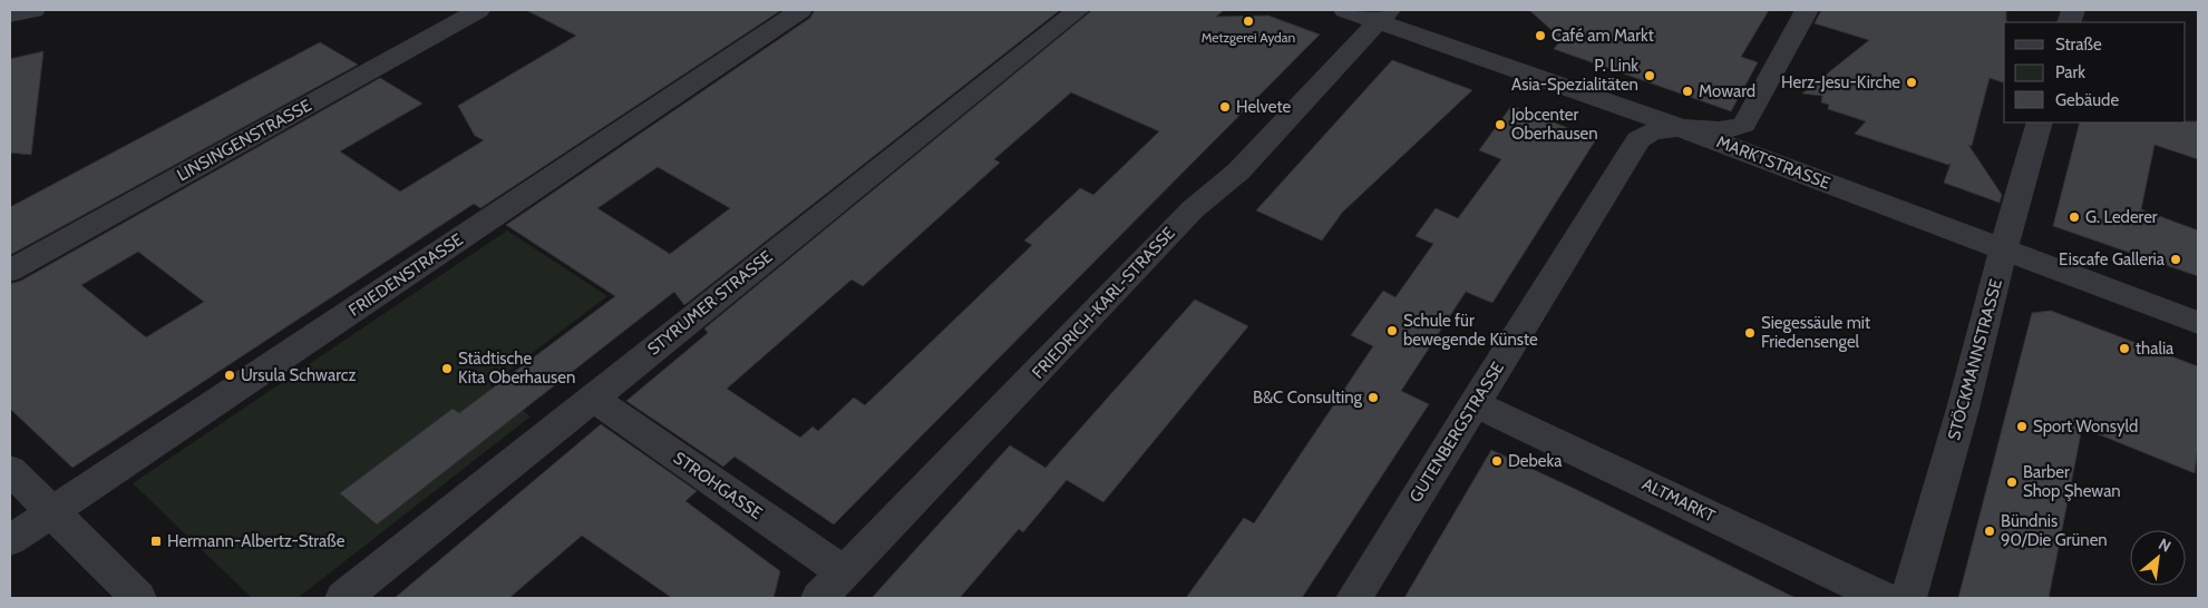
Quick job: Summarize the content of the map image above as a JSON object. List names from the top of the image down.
{
  "streets": {
    "street": [
      "LINSINGENSTRASSE",
      "MARKTSTRASSE",
      "FRIEDENSTRASSE",
      "STYRUMER STRASSE",
      "FRIEDRICH-KARL-STRASSE",
      "STÖCKMANNSTRASSE",
      "GUTENBERGSTRASSE",
      "STROHGASSE",
      "ALTMARKT"
    ]
  },
  "crossings": [
    ["MARKTSTRASSE", "FRIEDRICH-KARL-STRASSE"],
    ["MARKTSTRASSE", "STÖCKMANNSTRASSE"],
    ["MARKTSTRASSE", "GUTENBERGSTRASSE"],
    ["STYRUMER STRASSE", "STROHGASSE"],
    ["FRIEDRICH-KARL-STRASSE", "STROHGASSE"],
    ["GUTENBERGSTRASSE", "ALTMARKT"]
  ],
  "places": {
    "other": [
      "Metzgerei Aydan",
      "Café am Markt",
      "P. Link Asia-Spezialitäten",
      "Herz-Jesu-Kirche",
      "Moward",
      "Helvete",
      "Jobcenter Oberhausen",
      "G. Lederer",
      "Eiscafe Galleria",
      "Schule für bewegende Künste",
      "Siegessäule mit Friedensengel",
      "thalia",
      "Städtische Kita Oberhausen",
      "Ursula Schwarcz",
      "B&C Consulting",
      "Sport Wonsyld",
      "Debeka",
      "Barber Shop Şhewan",
      "Bündnis 90/Die Grünen"
    ],
    "transit": ["Hermann-Albertz-Straße"]
  },
  "legend": ["Straße", "Park", "Gebäude"],
  "north": "top right"
}
